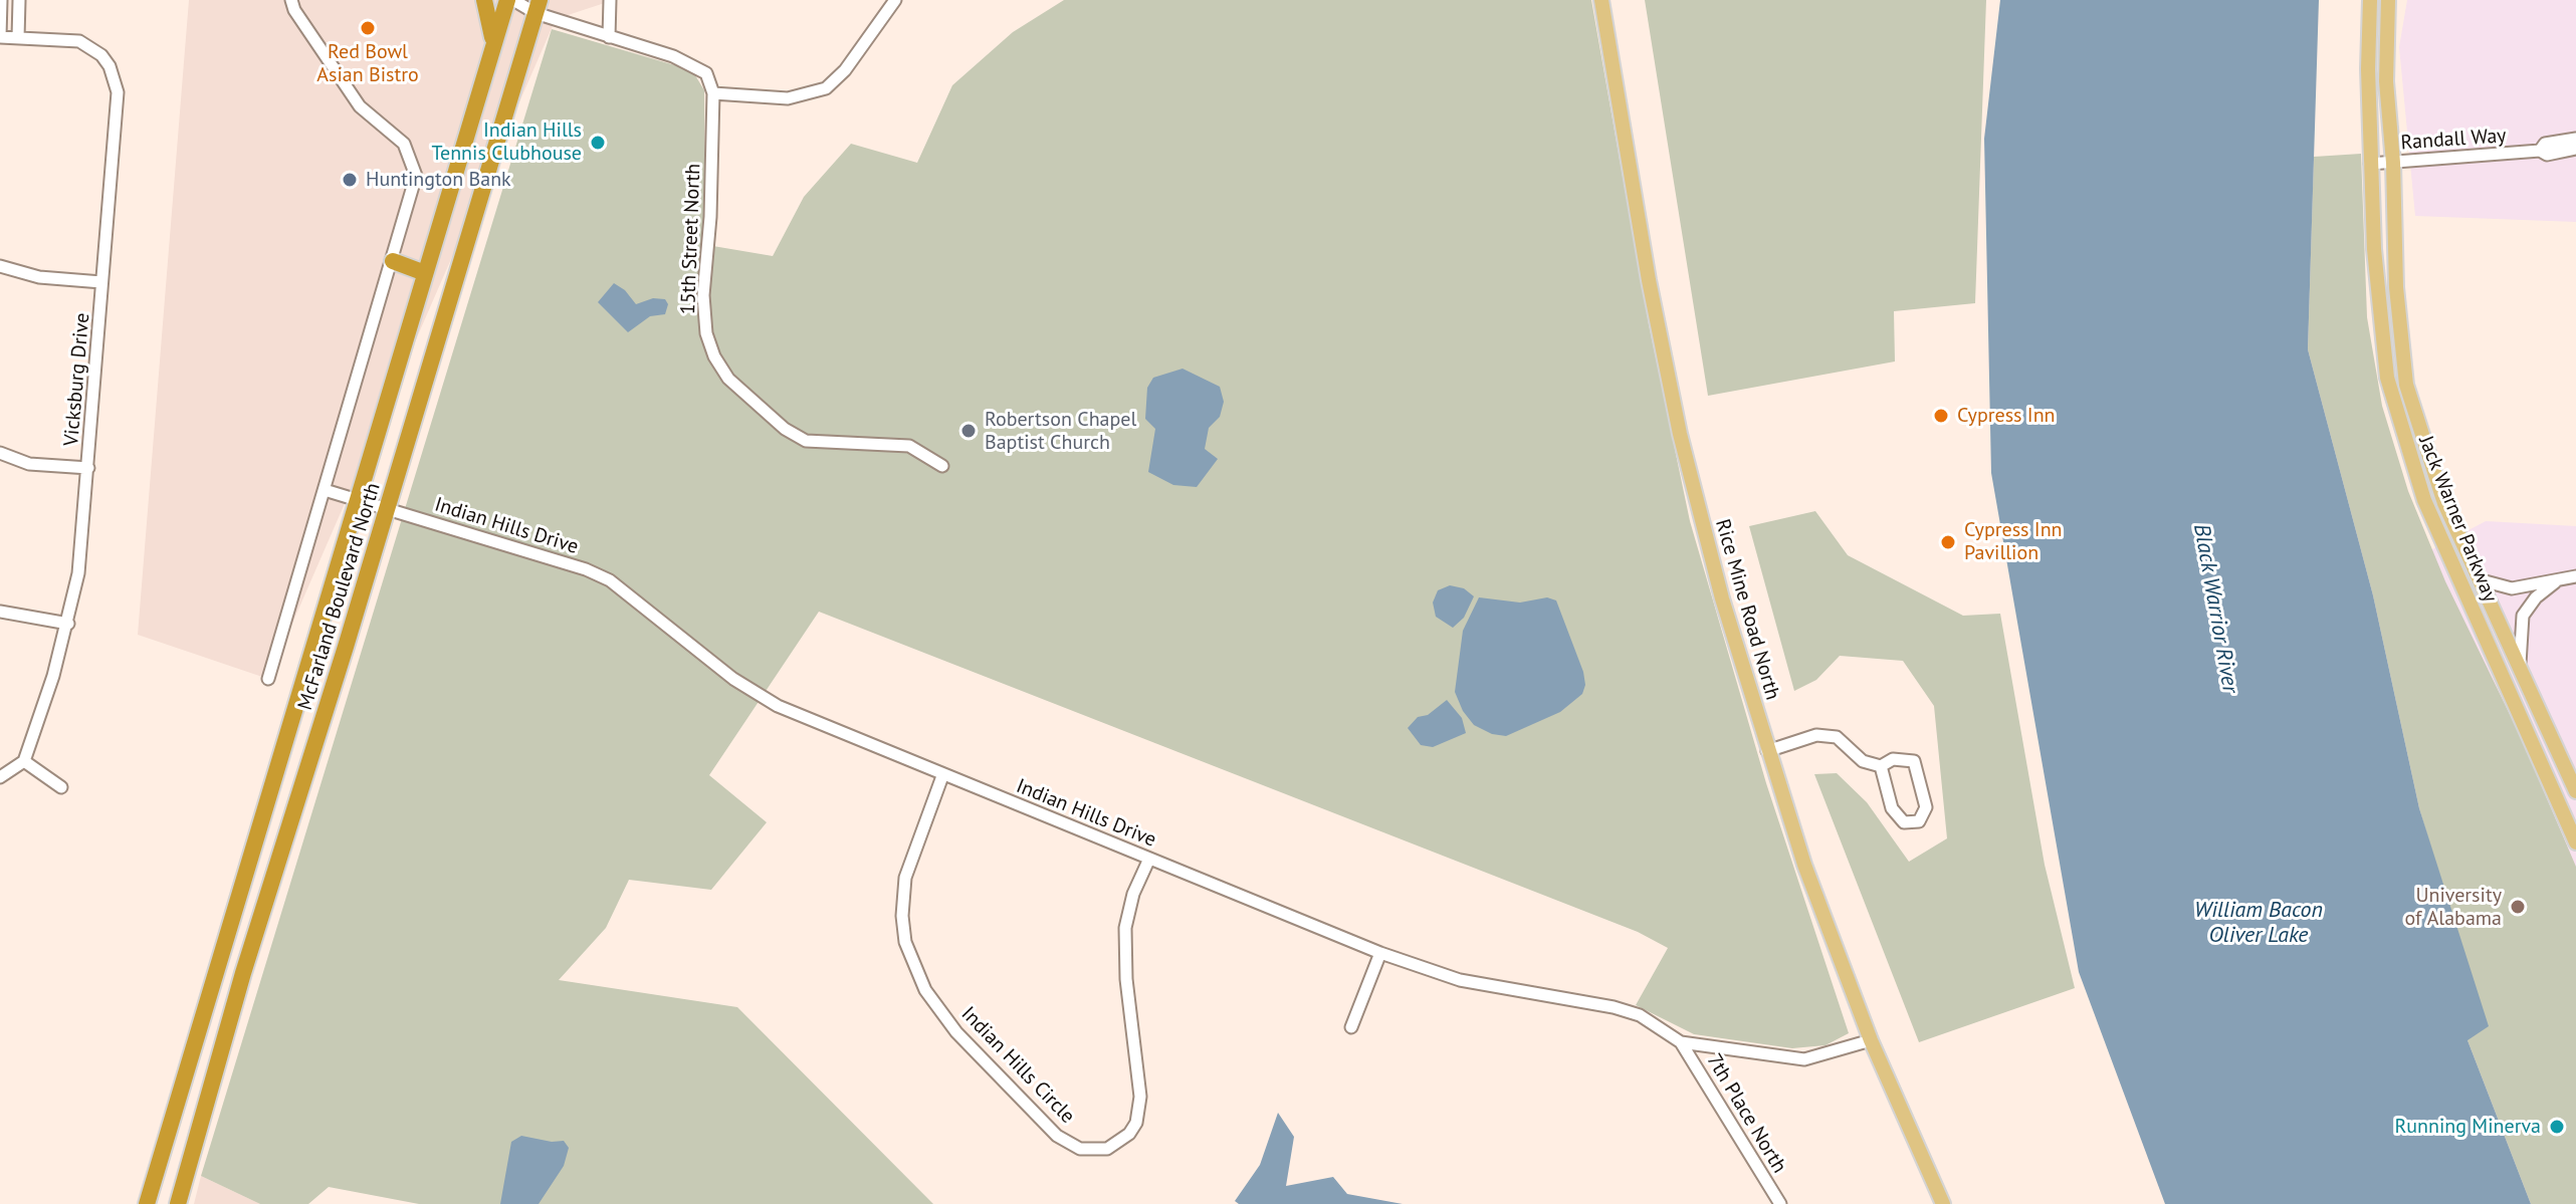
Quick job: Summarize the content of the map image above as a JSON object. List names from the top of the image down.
{
  "streets": {
    "highway": ["McFarland Boulevard North"],
    "main road": ["Jack Warner Parkway", "Rice Mine Road North"],
    "street": [
      "Randall Way",
      "15th Street North",
      "Vicksburg Drive",
      "Indian Hills Drive",
      "Indian Hills Circle",
      "7th Place North"
    ]
  },
  "crossings": [
    ["Randall Way", "Jack Warner Parkway"],
    ["Indian Hills Drive", "McFarland Boulevard North"],
    ["Indian Hills Drive", "Rice Mine Road North"],
    ["Indian Hills Drive", "Indian Hills Circle"],
    ["Indian Hills Drive", "7th Place North"]
  ],
  "water": ["Black Warrior River", "William Bacon Oliver Lake"],
  "places": [
    "Red Bowl Asian Bistro",
    "Indian Hills Tennis Clubhouse",
    "Huntington Bank",
    "Cypress Inn",
    "Robertson Chapel Baptist Church",
    "Cypress Inn Pavillion",
    "University of Alabama",
    "Running Minerva"
  ]
}
